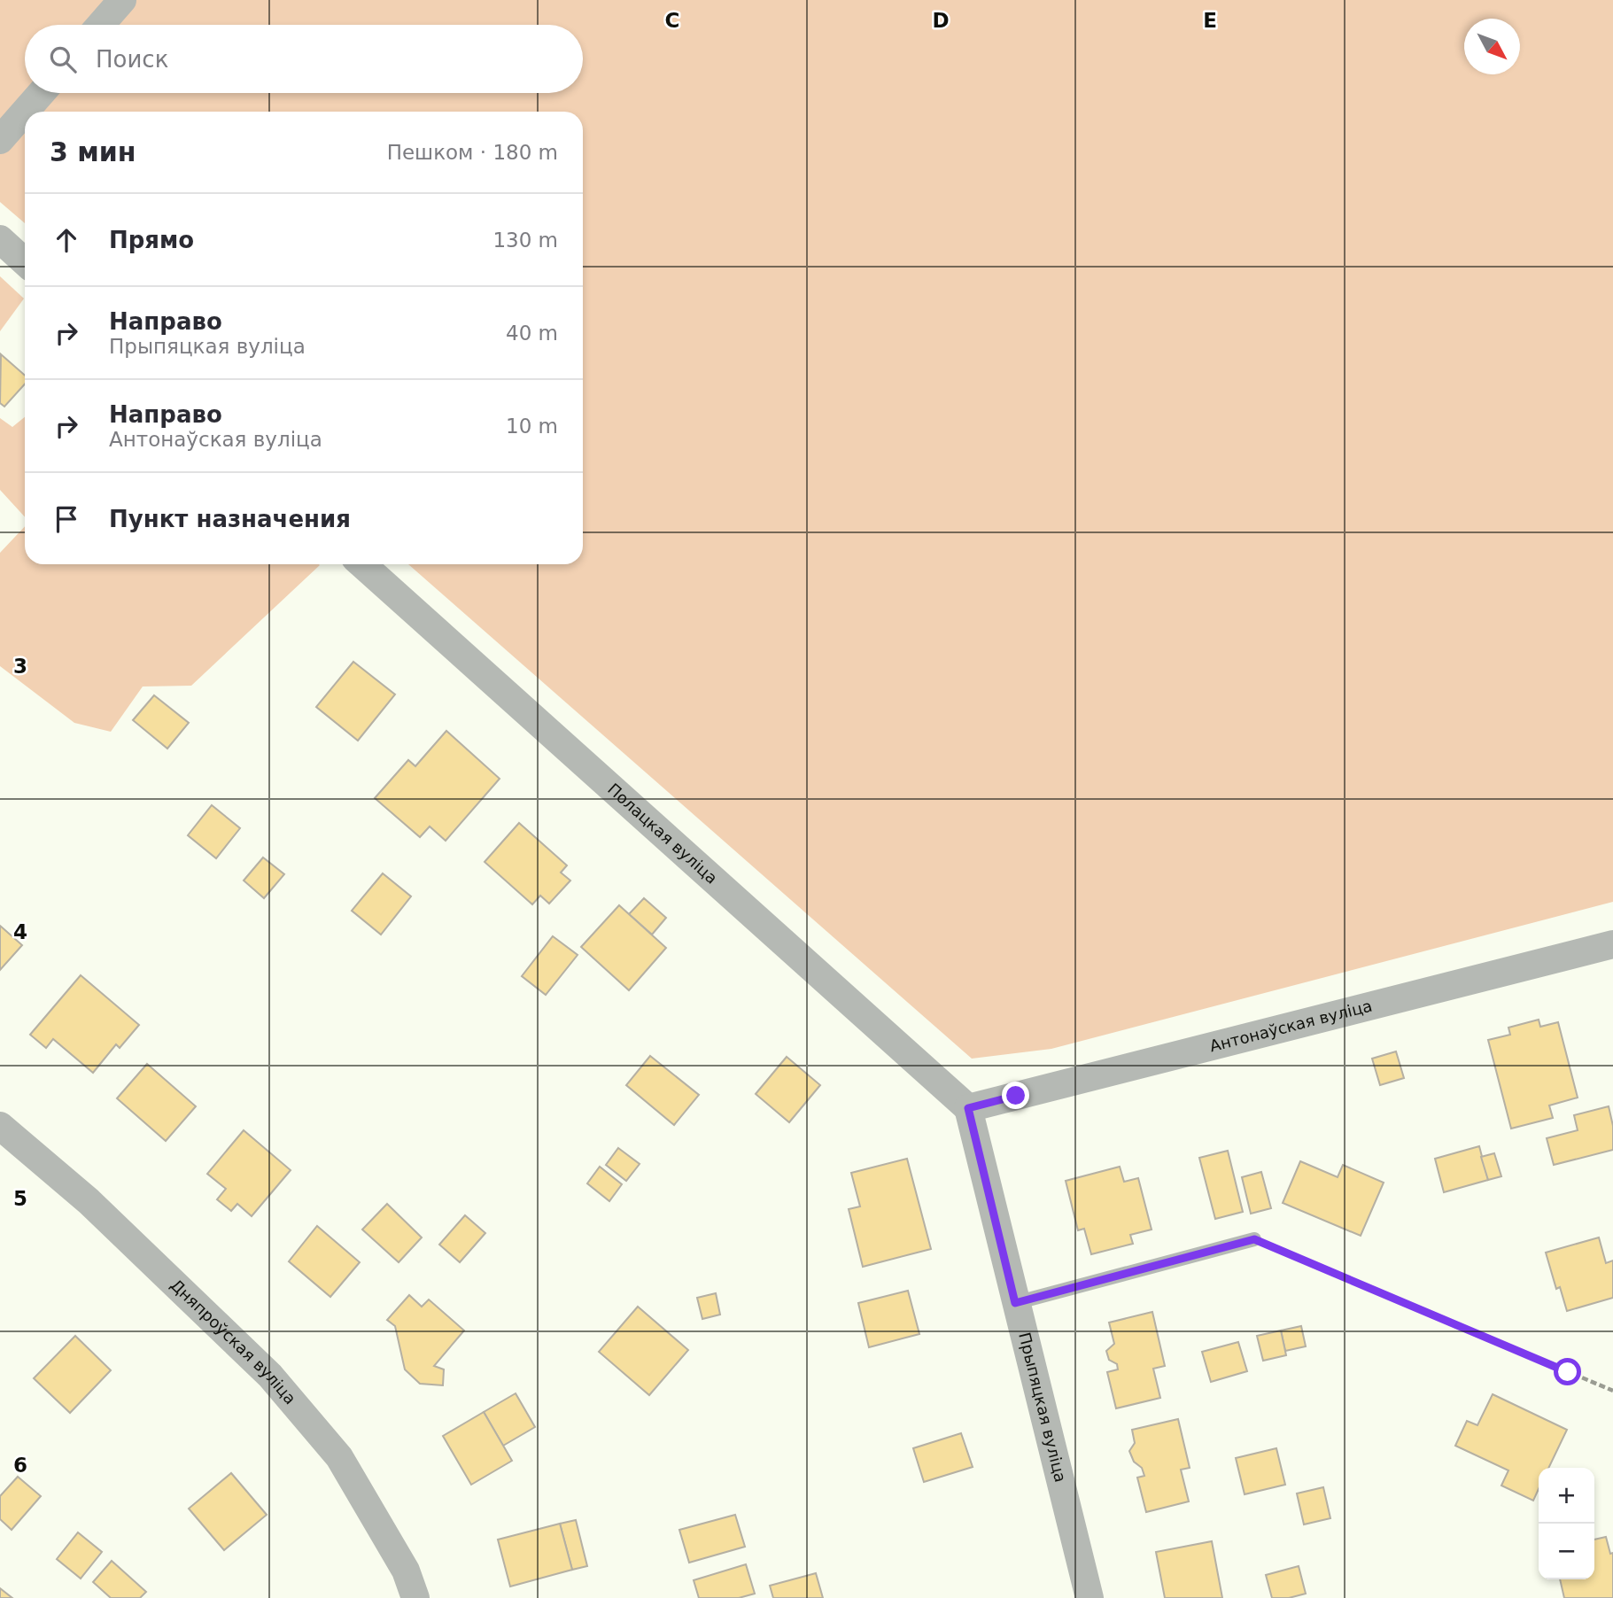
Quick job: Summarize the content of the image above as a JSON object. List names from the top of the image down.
{
  "streets": {
    "street": [
      "Полацкая вуліца",
      "Антонаўская вуліца",
      "Дняпроўская вуліца",
      "Прыпяцкая вуліца"
    ]
  },
  "crossings": [
    ["Полацкая вуліца", "Антонаўская вуліца"],
    ["Полацкая вуліца", "Прыпяцкая вуліца"],
    ["Антонаўская вуліца", "Прыпяцкая вуліца"]
  ],
  "north": "bottom right",
  "page": {
    "search": "Поиск",
    "heading": ["3 мин", "Пешком · 180 m"],
    "list": [
      ["Прямо", "130 m"],
      ["Направо", "Прыпяцкая вуліца", "40 m"],
      ["Направо", "Антонаўская вуліца", "10 m"],
      "Пункт назначения"
    ],
    "map_buttons": ["+", "−"]
  },
  "grid": {
    "columns": ["C", "D", "E"],
    "rows": [
      "3",
      "4",
      "5",
      "6"
    ]
  }
}
